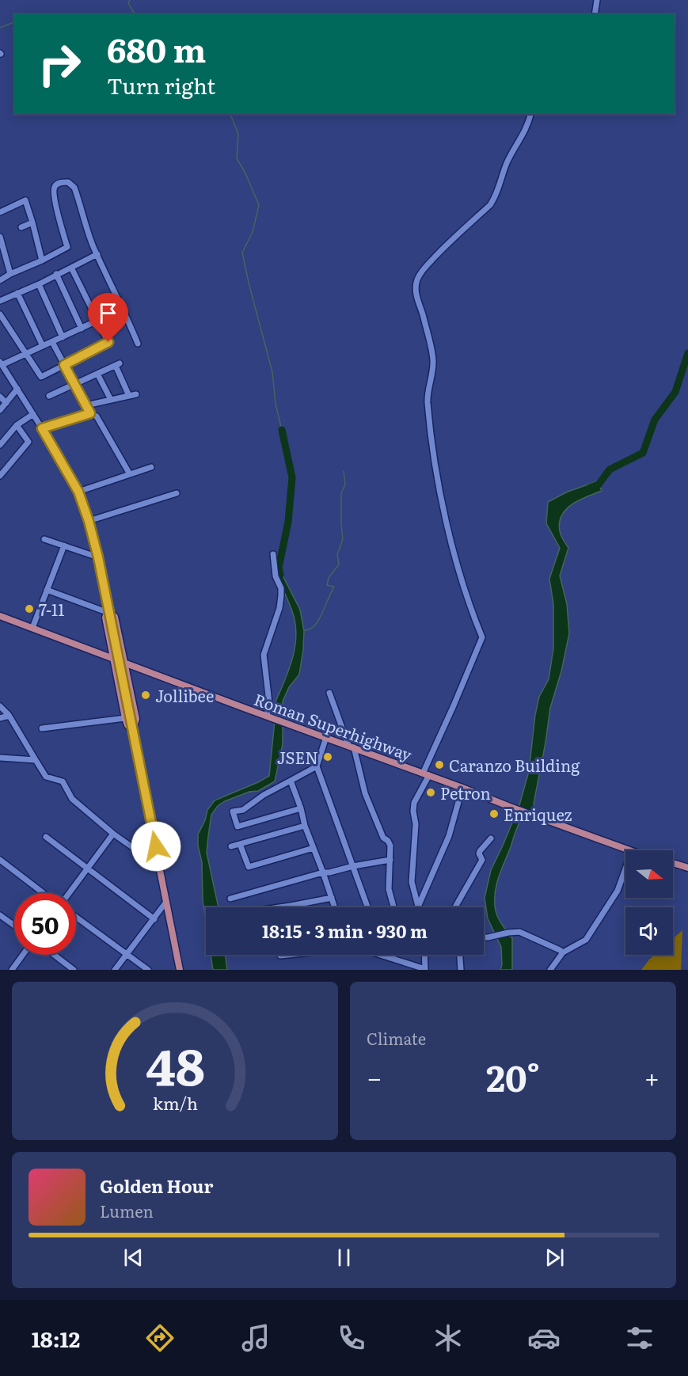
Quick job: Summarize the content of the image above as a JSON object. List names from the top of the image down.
{
  "streets": {
    "main road": ["Roman Superhighway"]
  },
  "places": [
    "7-11",
    "Jollibee",
    "JSEN",
    "Caranzo Building",
    "Petron",
    "Enriquez"
  ],
  "north": "right",
  "page": {
    "turn": ["680 m", "Turn right"],
    "limit": "50",
    "trip": "18:15 · 3 min · 930 m",
    "tile": "Climate",
    "heat": ["−", "20°", "+"],
    "song": ["Golden Hour", "Lumen"],
    "tabs": "18:12",
    "gauge": ["48", "km/h"]
  }
}
